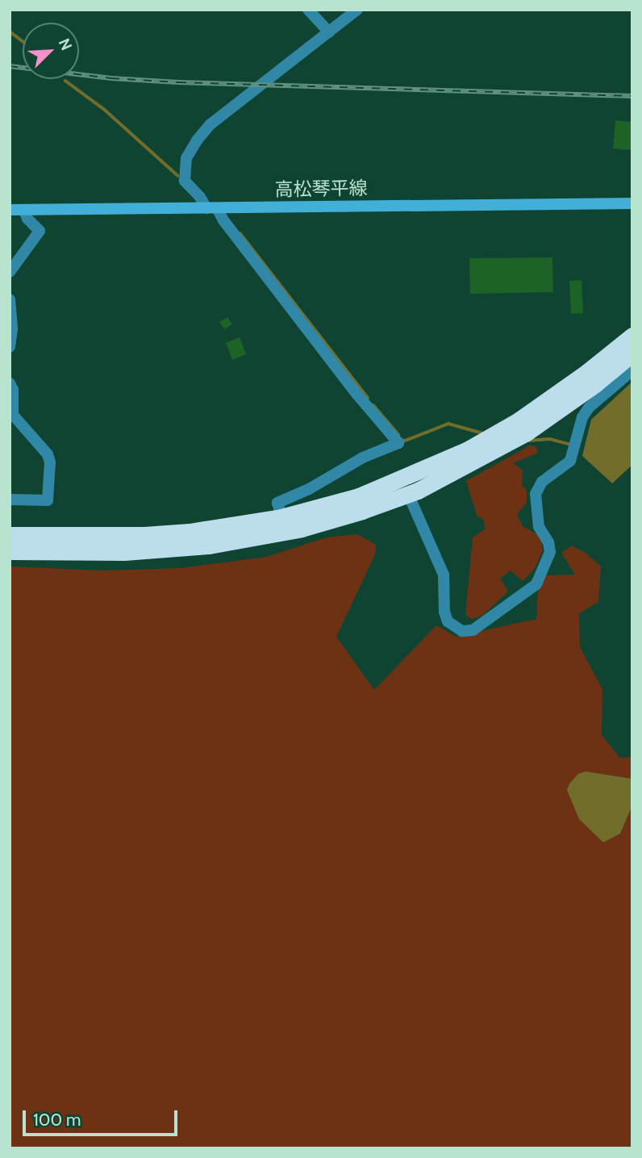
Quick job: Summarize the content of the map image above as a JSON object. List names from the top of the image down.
{
  "streets": {
    "main road": ["高松琴平線"]
  },
  "scale_bar": "100 m",
  "north": "top right"
}
